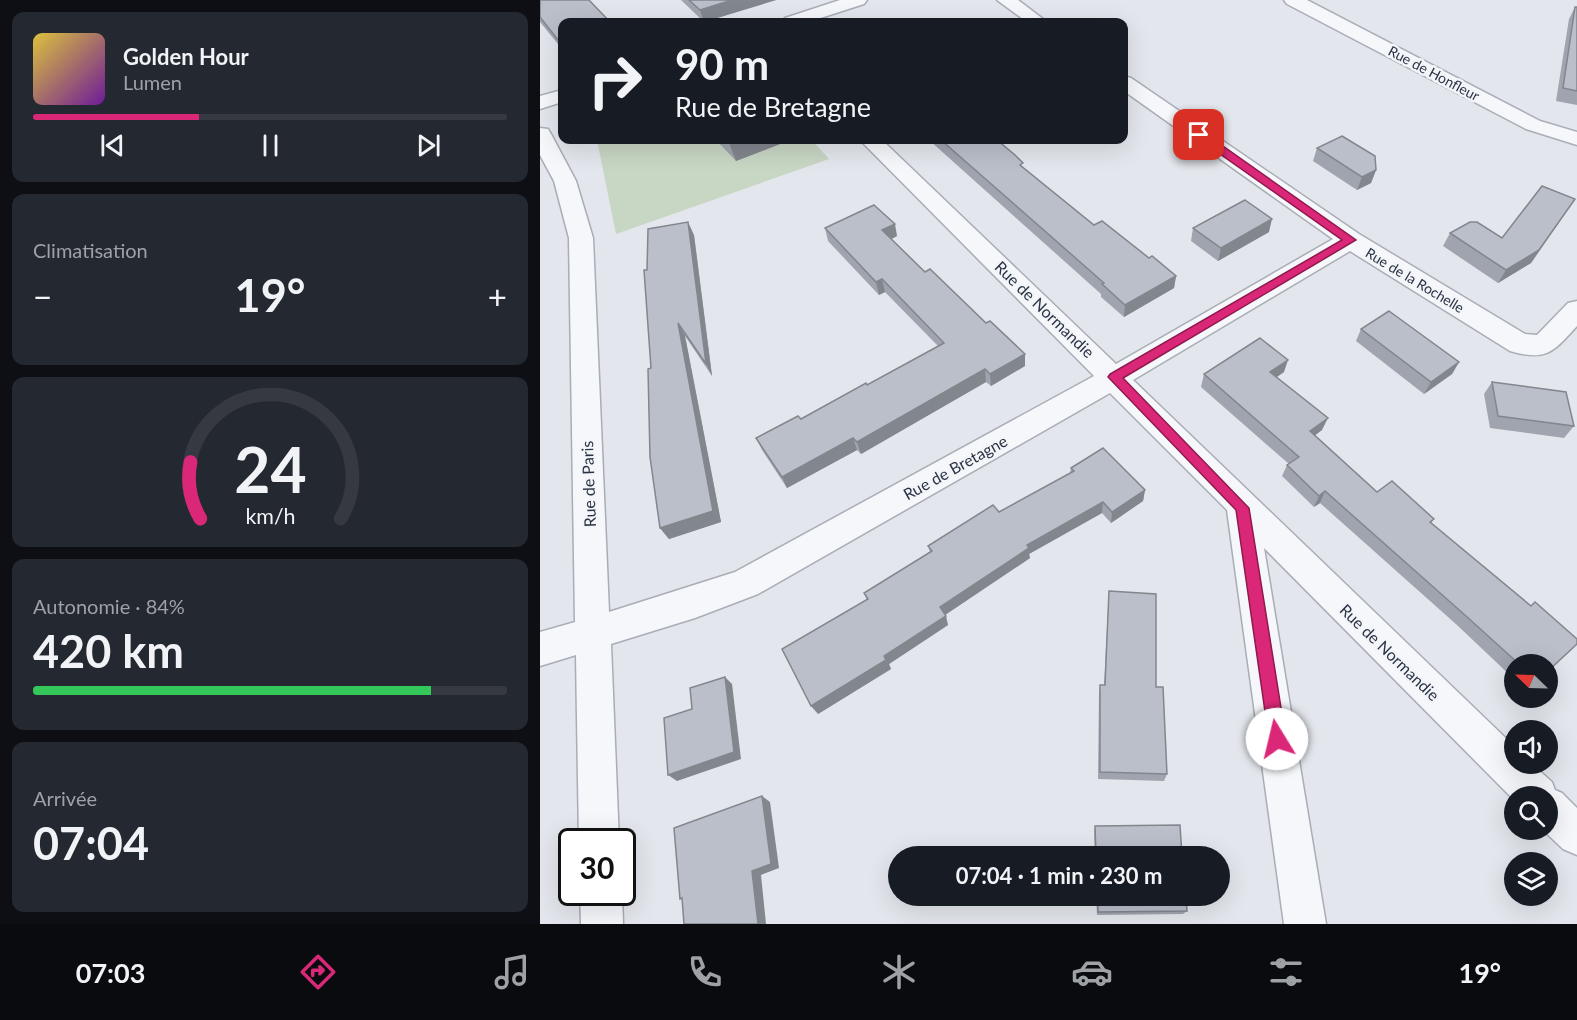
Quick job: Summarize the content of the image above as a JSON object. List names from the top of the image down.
{
  "streets": {
    "street": [
      "Rue de Honfleur",
      "Rue de la Rochelle",
      "Rue de Normandie",
      "Rue de Bretagne",
      "Rue de Paris"
    ]
  },
  "crossings": [
    ["Rue de la Rochelle", "Rue de Bretagne"],
    ["Rue de Normandie", "Rue de Bretagne"],
    ["Rue de Bretagne", "Rue de Paris"]
  ],
  "north": "top left",
  "page": {
    "turn": ["90 m", "Rue de Bretagne"],
    "song": ["Golden Hour", "Lumen"],
    "tile": [
      "Climatisation",
      ["Autonomie · 84%", "420 km"],
      ["Arrivée", "07:04"]
    ],
    "heat": ["−", "19°", "+"],
    "limit": "30",
    "trip": "07:04 · 1 min · 230 m",
    "tabs": ["07:03", "19°"],
    "gauge": ["24", "km/h"]
  }
}
